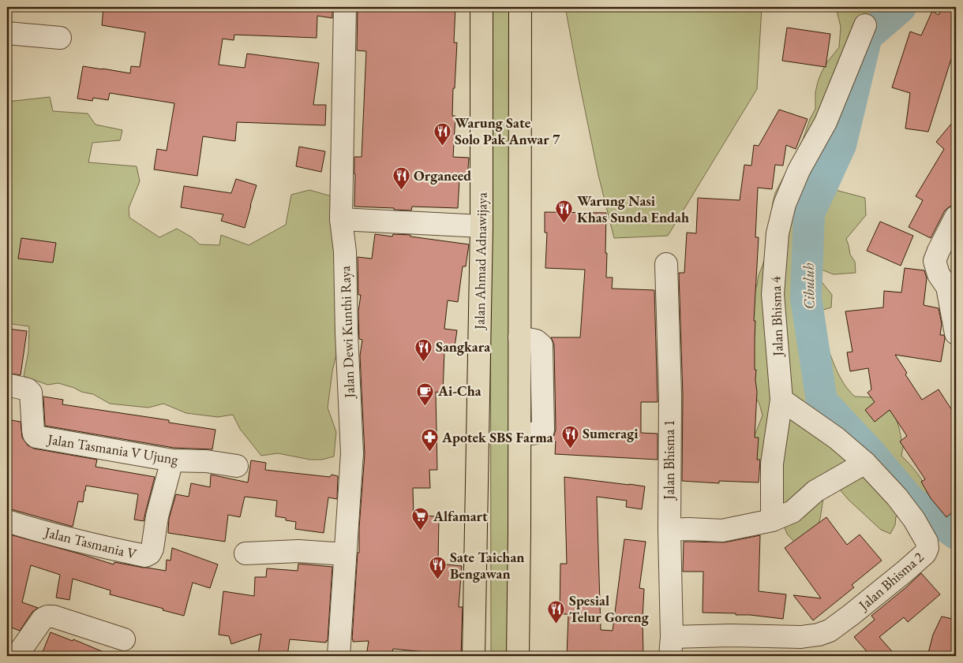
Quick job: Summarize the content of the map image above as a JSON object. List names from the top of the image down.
{
  "streets": {
    "main road": ["Jalan Ahmad Adnawijaya"],
    "street": [
      "Jalan Bhisma 4",
      "Jalan Dewi Kunthi Raya",
      "Jalan Tasmania V Ujung",
      "Jalan Bhisma 1",
      "Jalan Tasmania V",
      "Jalan Bhisma 2"
    ]
  },
  "crossings": [
    ["Jalan Bhisma 4", "Jalan Bhisma 2"],
    ["Jalan Tasmania V Ujung", "Jalan Tasmania V"],
    ["Jalan Bhisma 1", "Jalan Bhisma 2"]
  ],
  "water": ["Cibuluh"],
  "places": {
    "restaurant": [
      "Warung Sate Solo Pak Anwar 7",
      "Organeed",
      "Warung Nasi Khas Sunda Endah",
      "Sangkara",
      "Sumeragi",
      "Sate Taichan Bengawan",
      "Spesial Telur Goreng"
    ],
    "cafe": ["Ai-Cha"],
    "pharmacy": ["Apotek SBS Farma"],
    "supermarket": ["Alfamart"]
  }
}
